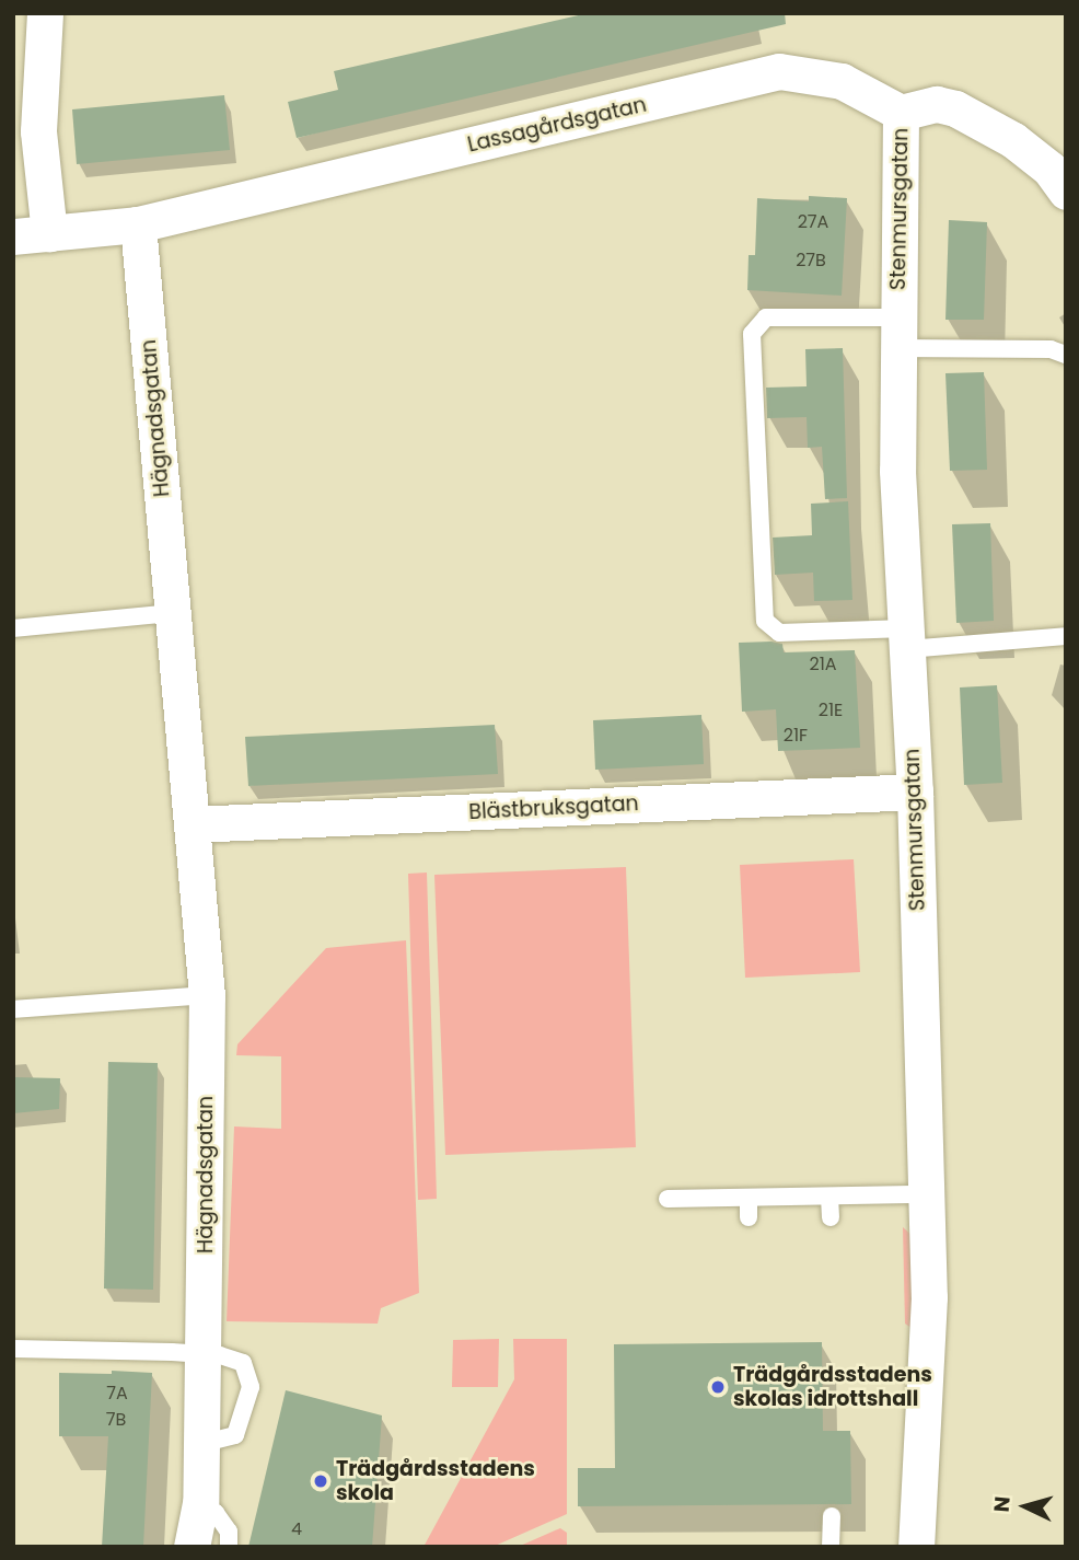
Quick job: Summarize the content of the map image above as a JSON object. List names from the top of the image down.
{
  "streets": {
    "street": [
      "Lassagårdsgatan",
      "Stenmursgatan",
      "Hägnadsgatan",
      "Blästbruksgatan"
    ]
  },
  "crossings": [
    ["Lassagårdsgatan", "Stenmursgatan"],
    ["Lassagårdsgatan", "Hägnadsgatan"],
    ["Stenmursgatan", "Blästbruksgatan"],
    ["Hägnadsgatan", "Blästbruksgatan"]
  ],
  "places": ["Trädgårdsstadens skolas idrottshall", "Trädgårdsstadens skola"],
  "house_numbers": [
    "27A",
    "27B",
    "21A",
    "21E",
    "21F",
    "7A",
    "7B",
    "4"
  ],
  "north": "left"
}
